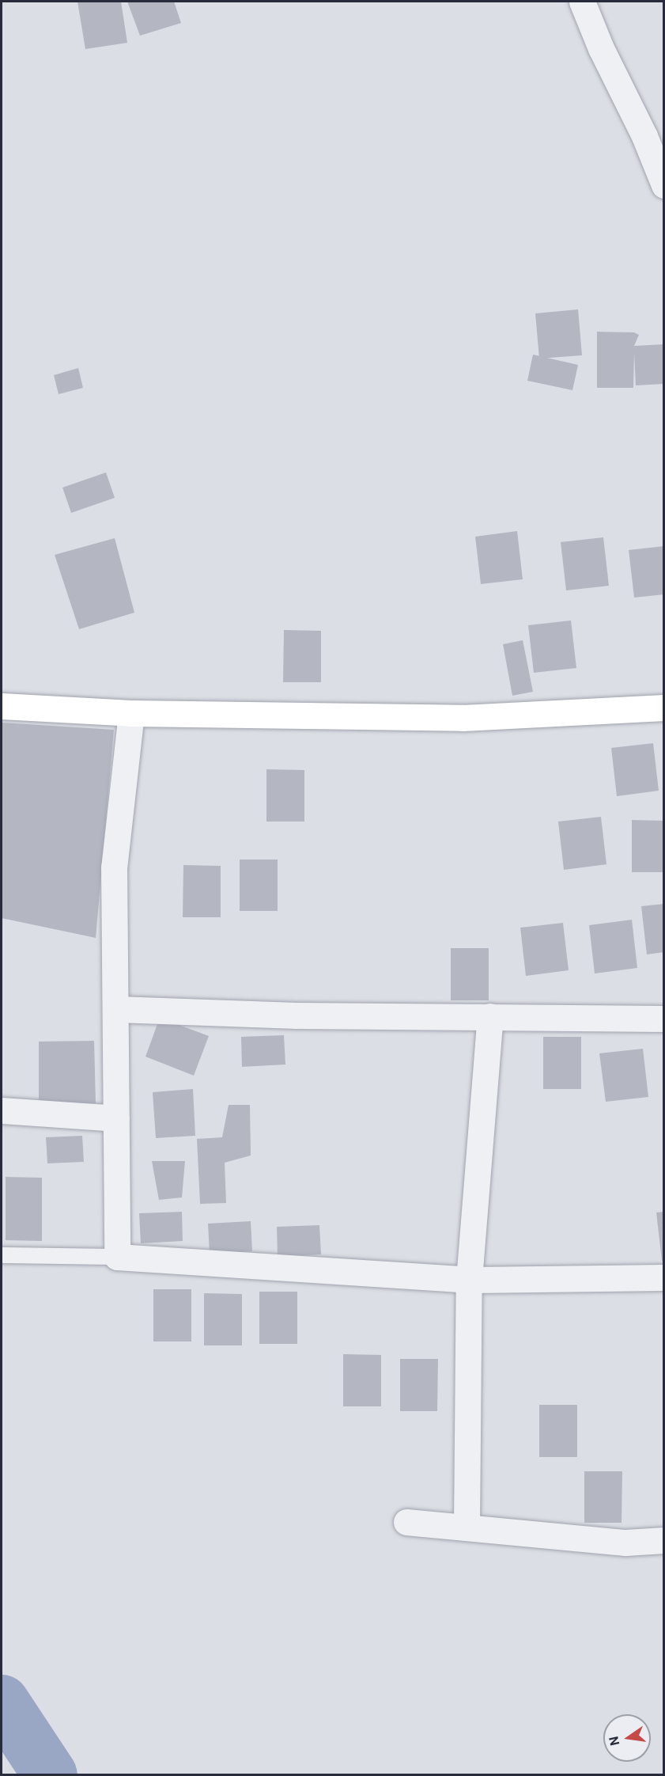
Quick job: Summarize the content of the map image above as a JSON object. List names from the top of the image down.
{
  "north": "left"
}
